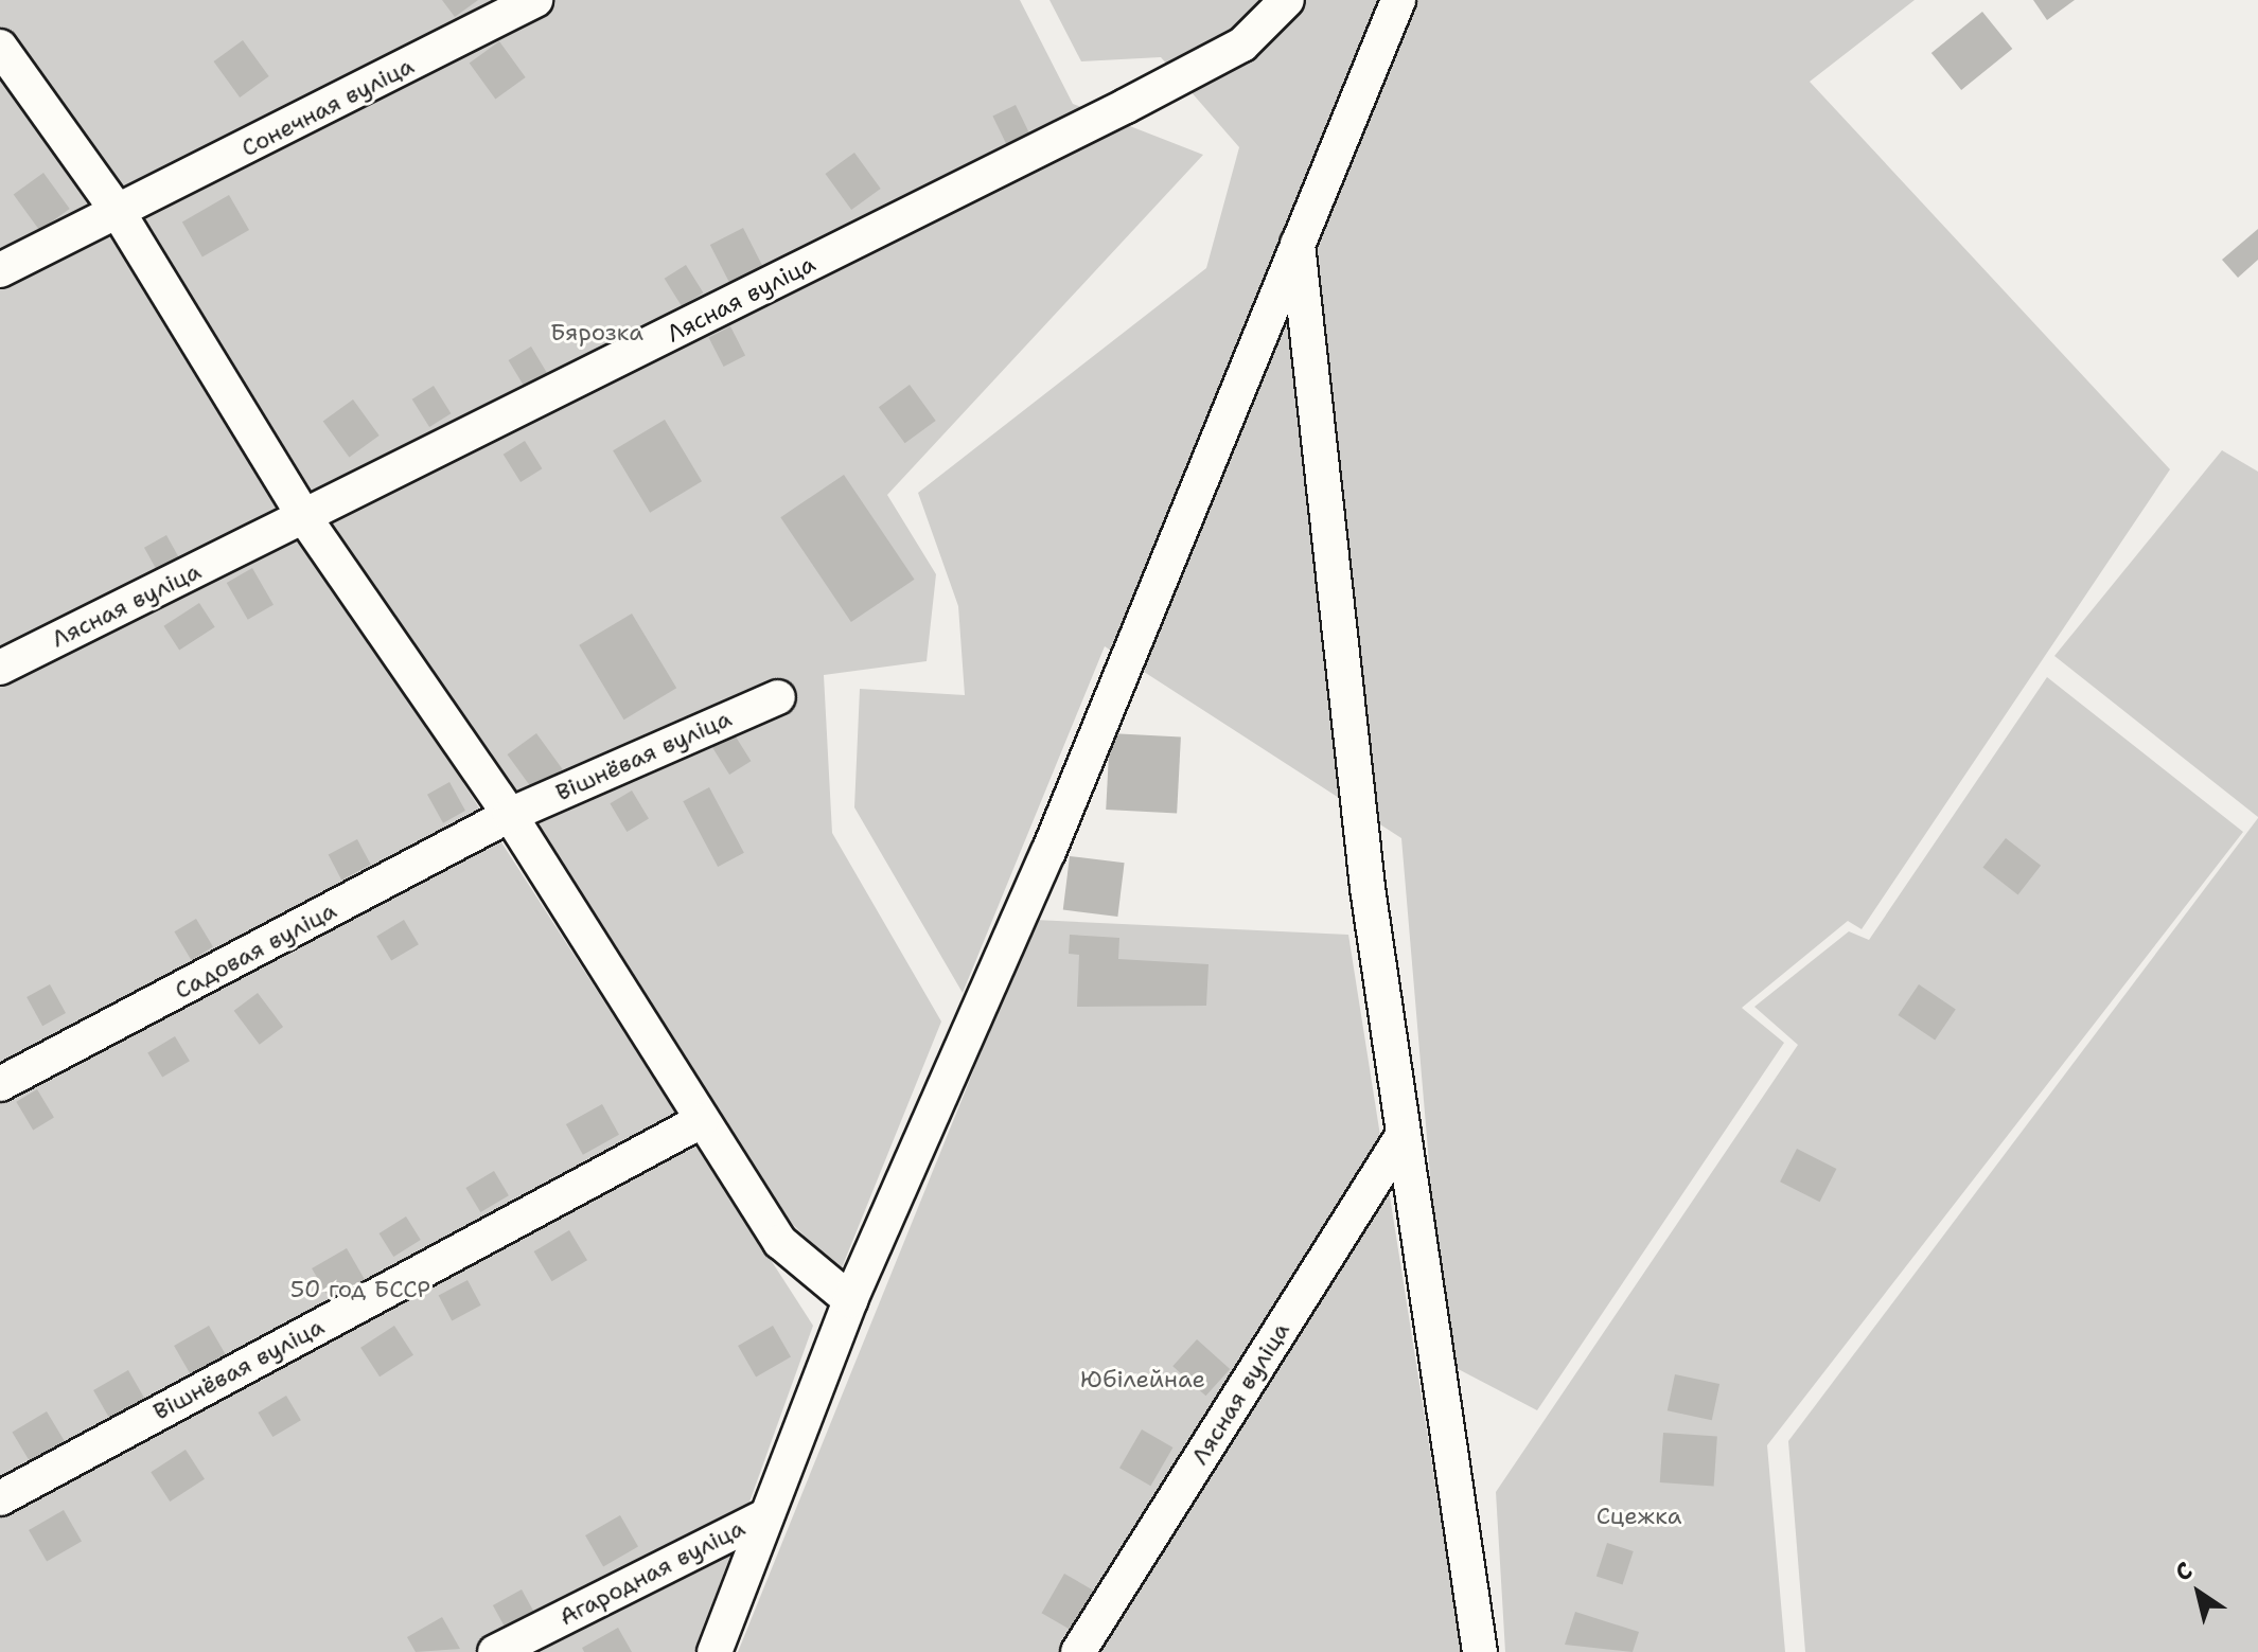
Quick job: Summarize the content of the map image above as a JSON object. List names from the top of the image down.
{
  "streets": {
    "street": [
      "Сонечная вуліца",
      "Лясная вуліца",
      "Вішнёвая вуліца",
      "Садовая вуліца",
      "Агародная вуліца"
    ]
  },
  "crossings": [
    ["Вішнёвая вуліца", "Садовая вуліца"]
  ],
  "parks": [
    "Бярозка",
    "50 год БССР",
    "Юбілейнае",
    "Сцежка"
  ],
  "north": "top left"
}
